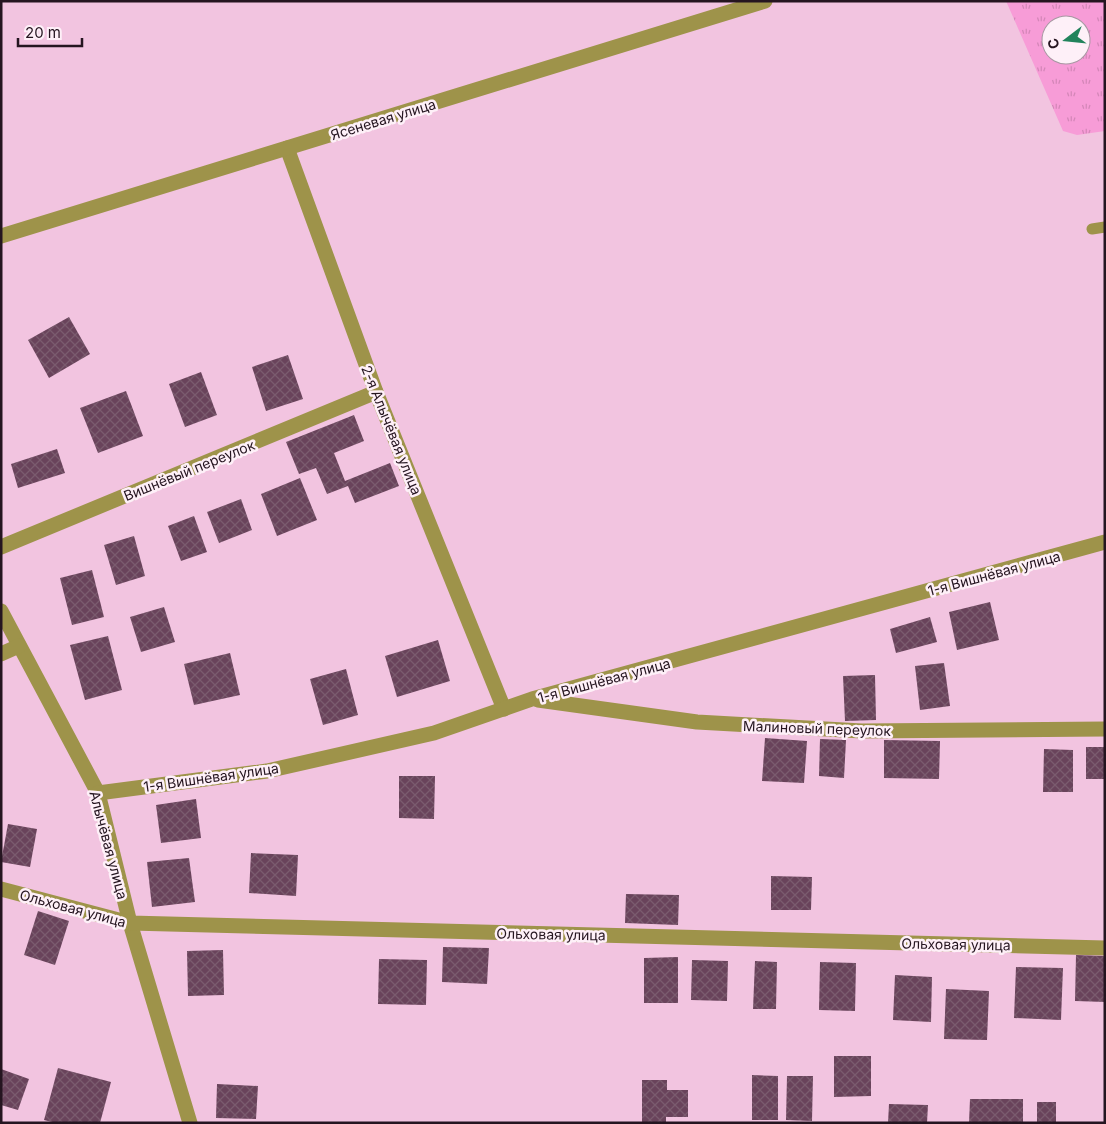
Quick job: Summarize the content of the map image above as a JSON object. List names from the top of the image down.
{
  "streets": {
    "street": [
      "Ясеневая улица",
      "2-я Алычёвая улица",
      "Вишнёвый переулок",
      "1-я Вишнёвая улица",
      "Малиновый переулок",
      "Алычёвая улица",
      "Ольховая улица"
    ]
  },
  "crossings": [
    ["Ясеневая улица", "2-я Алычёвая улица"],
    ["2-я Алычёвая улица", "Вишнёвый переулок"],
    ["2-я Алычёвая улица", "1-я Вишнёвая улица"],
    ["1-я Вишнёвая улица", "Малиновый переулок"],
    ["1-я Вишнёвая улица", "Алычёвая улица"],
    ["Алычёвая улица", "Ольховая улица"]
  ],
  "scale_bar": "20 m",
  "north": "left"
}
